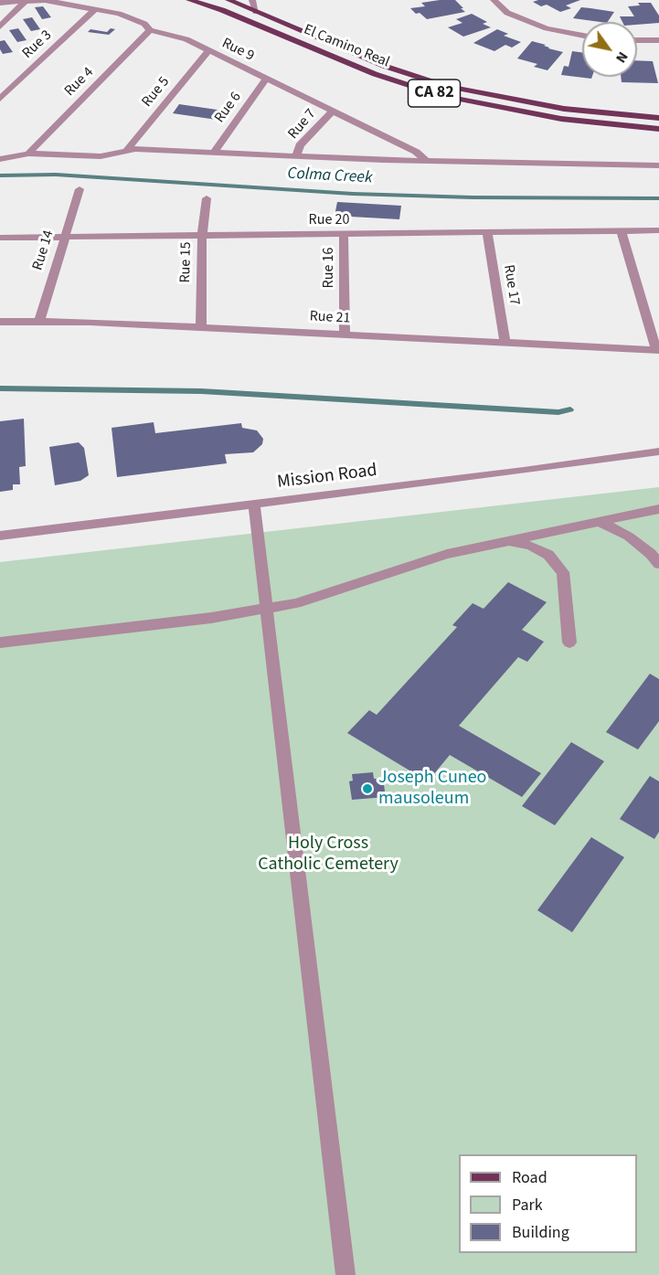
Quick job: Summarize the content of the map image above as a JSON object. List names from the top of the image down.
{
  "streets": {
    "main road": ["El Camino Real", "CA 82"],
    "street": [
      "Rue 3",
      "Rue 9",
      "Rue 4",
      "Rue 5",
      "Rue 6",
      "Rue 7",
      "Rue 20",
      "Rue 14",
      "Rue 15",
      "Rue 16",
      "Rue 17",
      "Rue 21",
      "Mission Road"
    ]
  },
  "crossings": [
    ["Rue 3", "Rue 9"],
    ["Rue 9", "Rue 4"],
    ["Rue 9", "Rue 5"],
    ["Rue 9", "Rue 6"],
    ["Rue 9", "Rue 7"],
    ["Rue 20", "Rue 14"],
    ["Rue 20", "Rue 15"],
    ["Rue 20", "Rue 16"],
    ["Rue 20", "Rue 17"],
    ["Rue 14", "Rue 21"],
    ["Rue 15", "Rue 21"],
    ["Rue 16", "Rue 21"],
    ["Rue 17", "Rue 21"]
  ],
  "water": ["Colma Creek"],
  "parks": ["Holy Cross Catholic Cemetery"],
  "places": ["Joseph Cuneo mausoleum"],
  "legend": ["Road", "Park", "Building"],
  "north": "bottom right"
}
